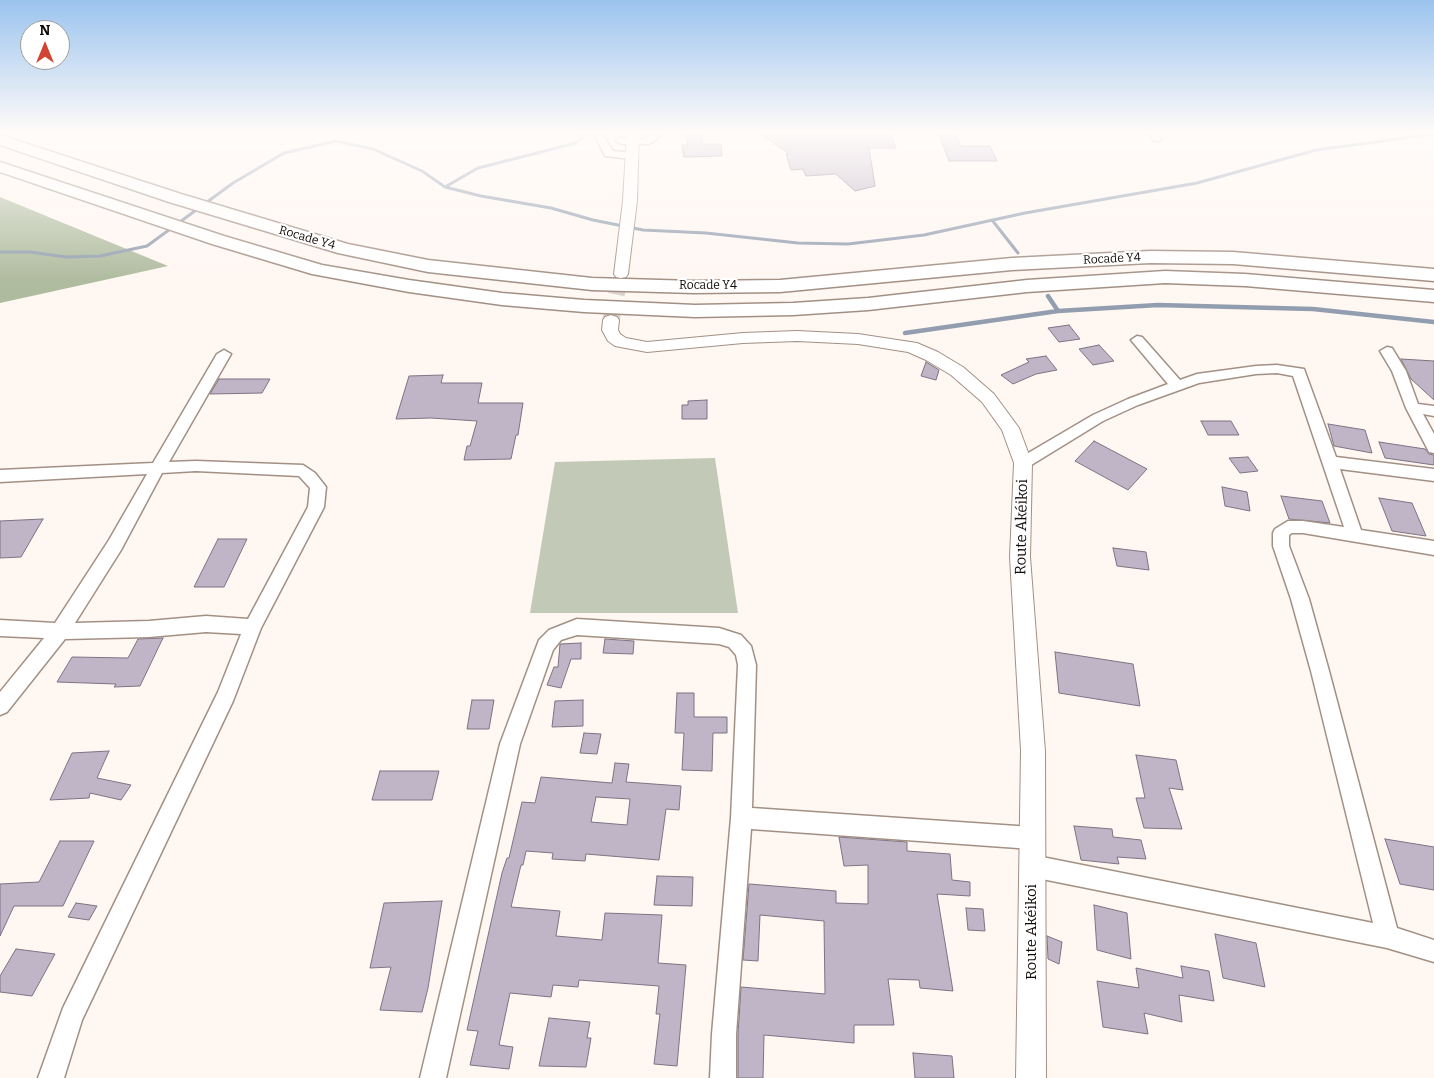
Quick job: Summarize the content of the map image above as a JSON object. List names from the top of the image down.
{
  "streets": {
    "highway": ["Rocade Y4"],
    "street": ["Route Akéikoi"]
  },
  "north": "top"
}
